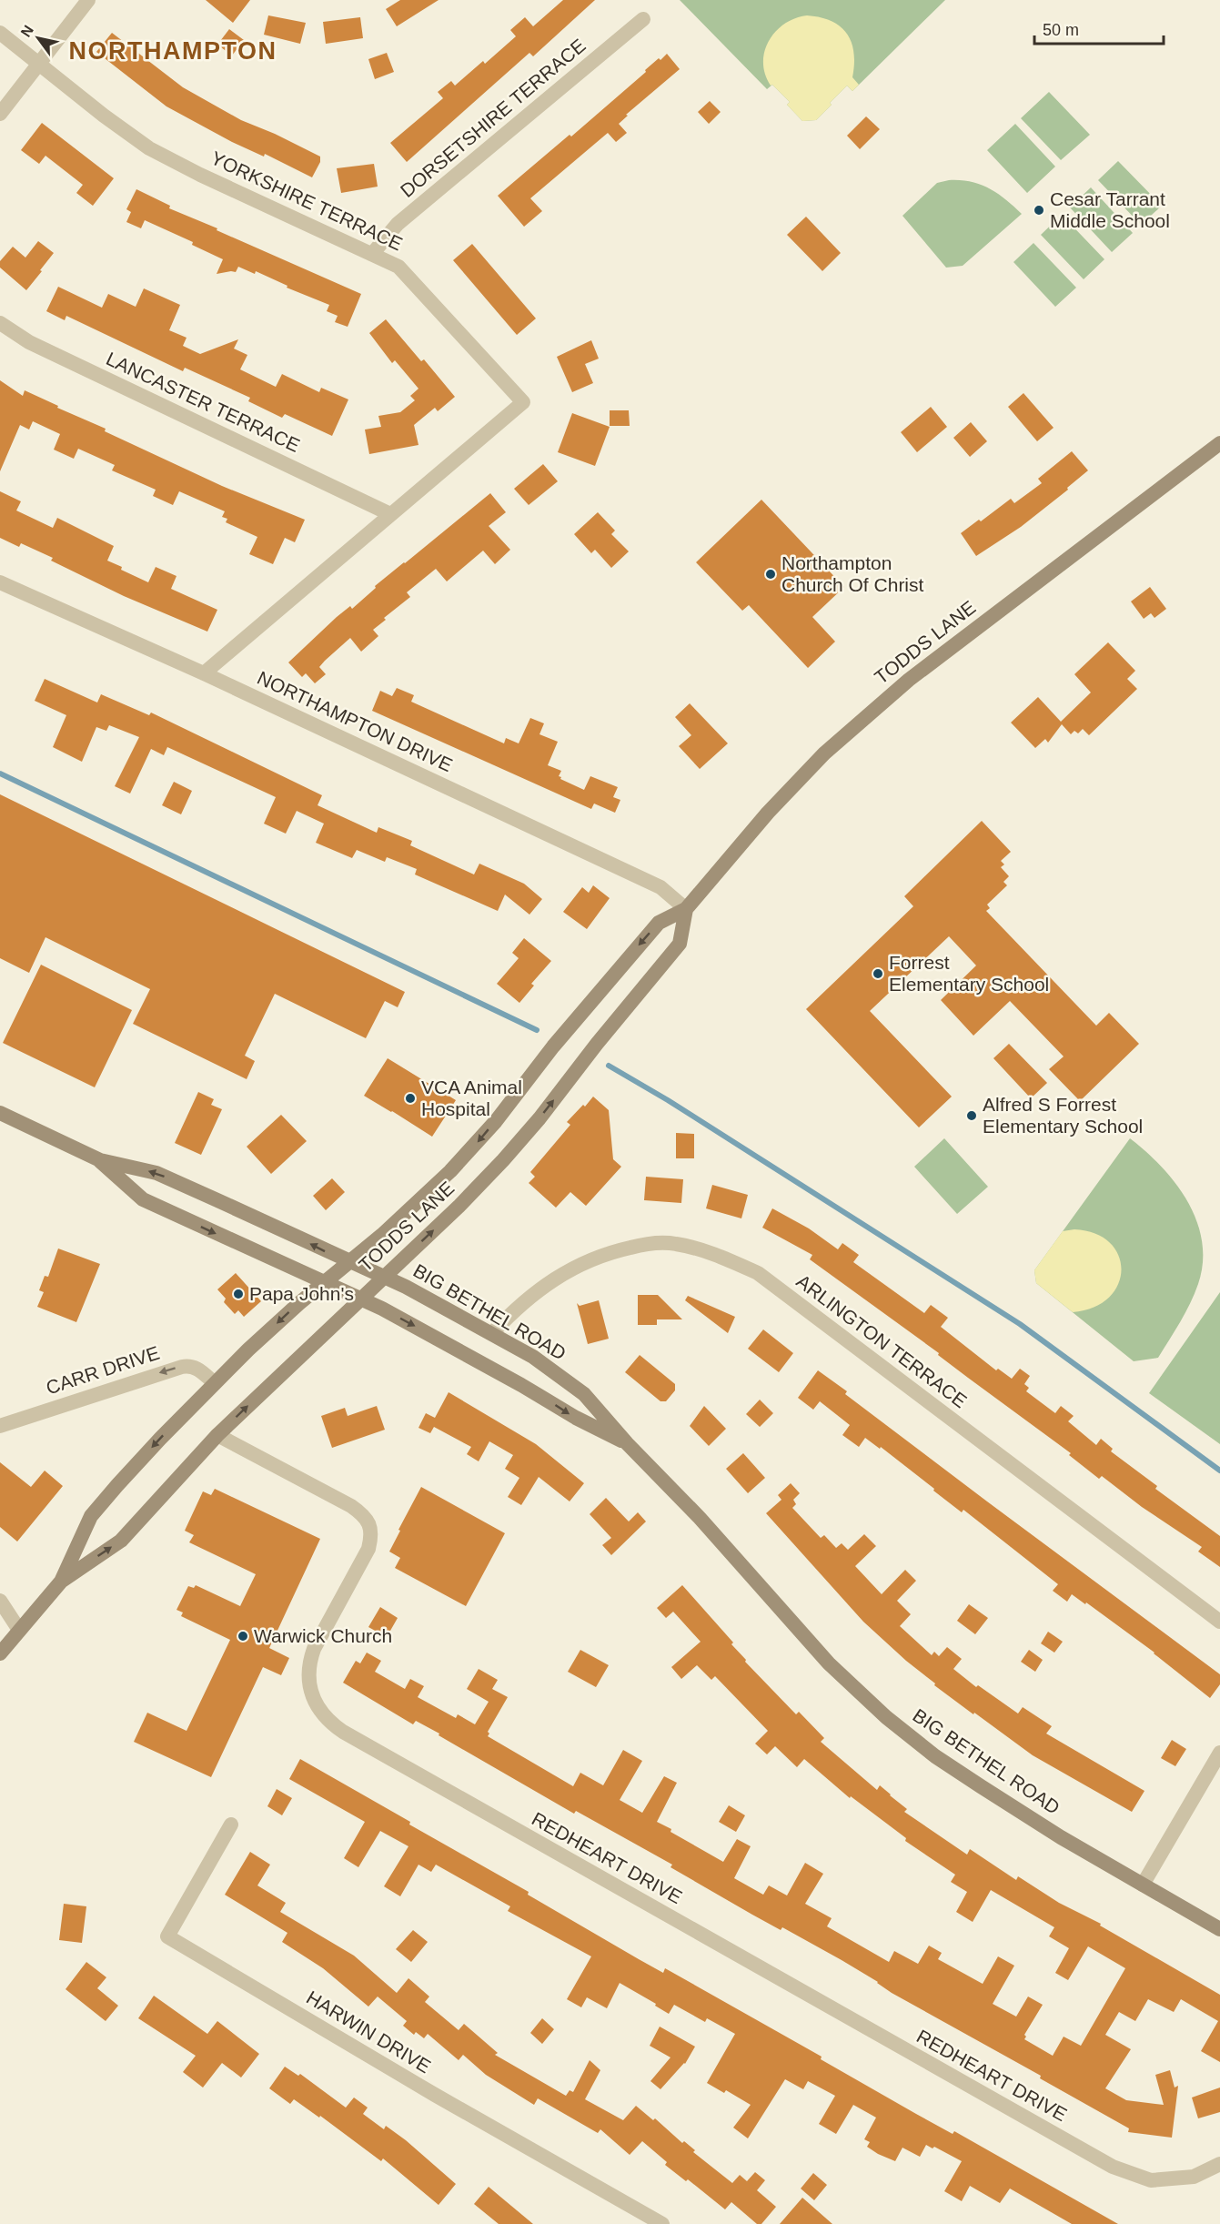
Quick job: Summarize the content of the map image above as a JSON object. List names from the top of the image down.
{
  "streets": {
    "main road": ["TODDS LANE", "BIG BETHEL ROAD"],
    "street": [
      "DORSETSHIRE TERRACE",
      "YORKSHIRE TERRACE",
      "LANCASTER TERRACE",
      "NORTHAMPTON DRIVE",
      "ARLINGTON TERRACE",
      "CARR DRIVE",
      "REDHEART DRIVE",
      "HARWIN DRIVE"
    ]
  },
  "crossings": [
    ["DORSETSHIRE TERRACE", "YORKSHIRE TERRACE"],
    ["YORKSHIRE TERRACE", "LANCASTER TERRACE"],
    ["YORKSHIRE TERRACE", "NORTHAMPTON DRIVE"],
    ["TODDS LANE", "NORTHAMPTON DRIVE"],
    ["TODDS LANE", "BIG BETHEL ROAD"],
    ["TODDS LANE", "CARR DRIVE"],
    ["TODDS LANE", "REDHEART DRIVE"],
    ["BIG BETHEL ROAD", "ARLINGTON TERRACE"]
  ],
  "one_way": ["CARR DRIVE"],
  "districts": ["NORTHAMPTON"],
  "places": [
    "Cesar Tarrant Middle School",
    "Northampton Church Of Christ",
    "Forrest Elementary School",
    "VCA Animal Hospital",
    "Alfred S Forrest Elementary School",
    "Papa John's",
    "Warwick Church"
  ],
  "scale_bar": "50 m",
  "north": "top left"
}
